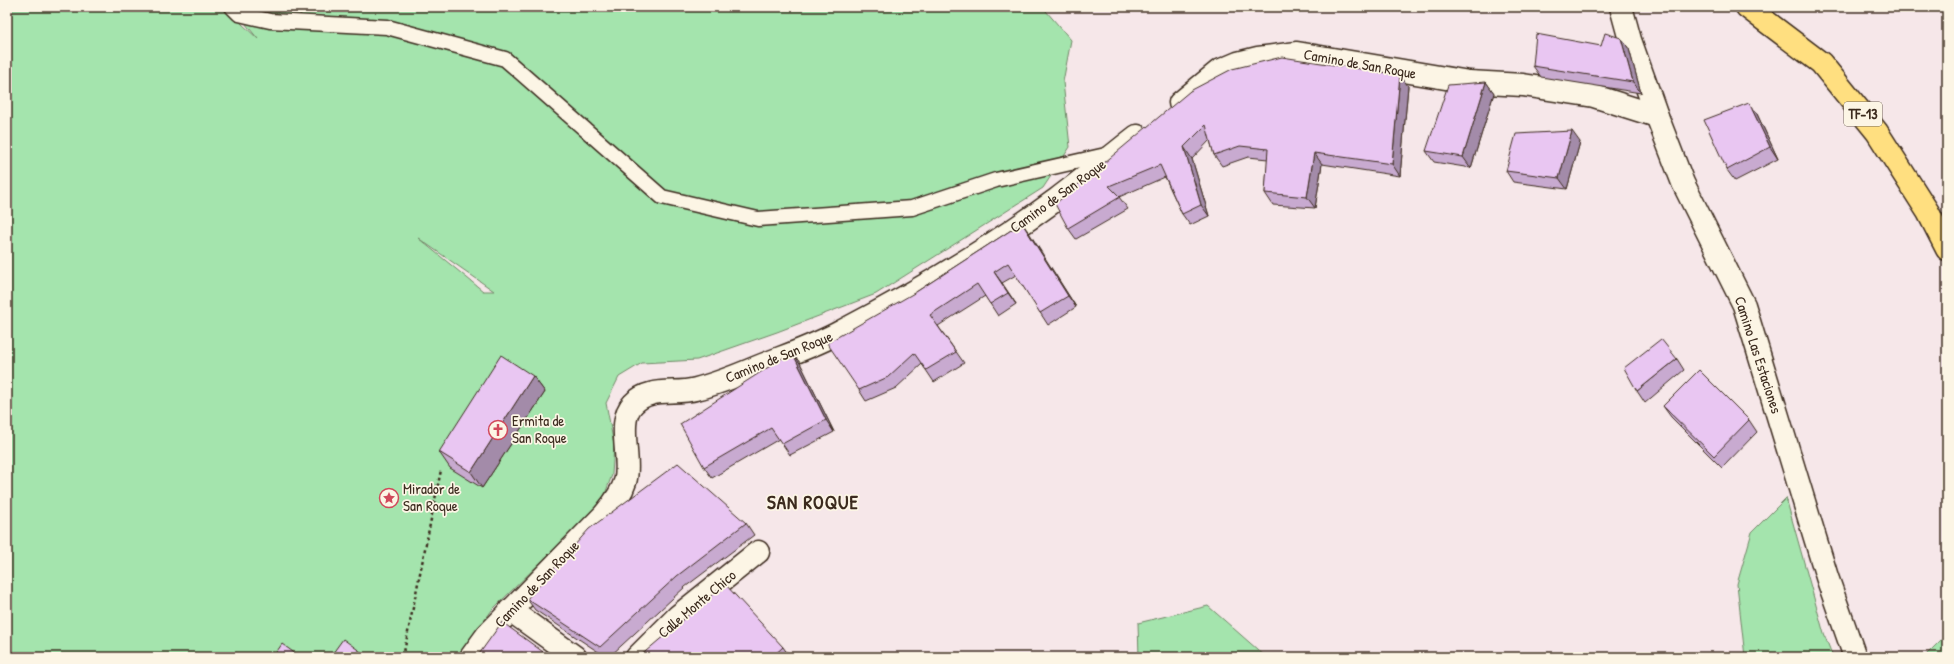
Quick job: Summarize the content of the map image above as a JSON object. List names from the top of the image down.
{
  "streets": {
    "main road": ["TF-13"],
    "street": ["Camino de San Roque", "Camino Las Estaciones", "Calle Monte Chico"]
  },
  "crossings": [
    ["Camino de San Roque", "Camino Las Estaciones"]
  ],
  "districts": ["SAN ROQUE"],
  "places": {
    "church": ["Ermita de San Roque"],
    "place": ["Mirador de San Roque"]
  }
}
